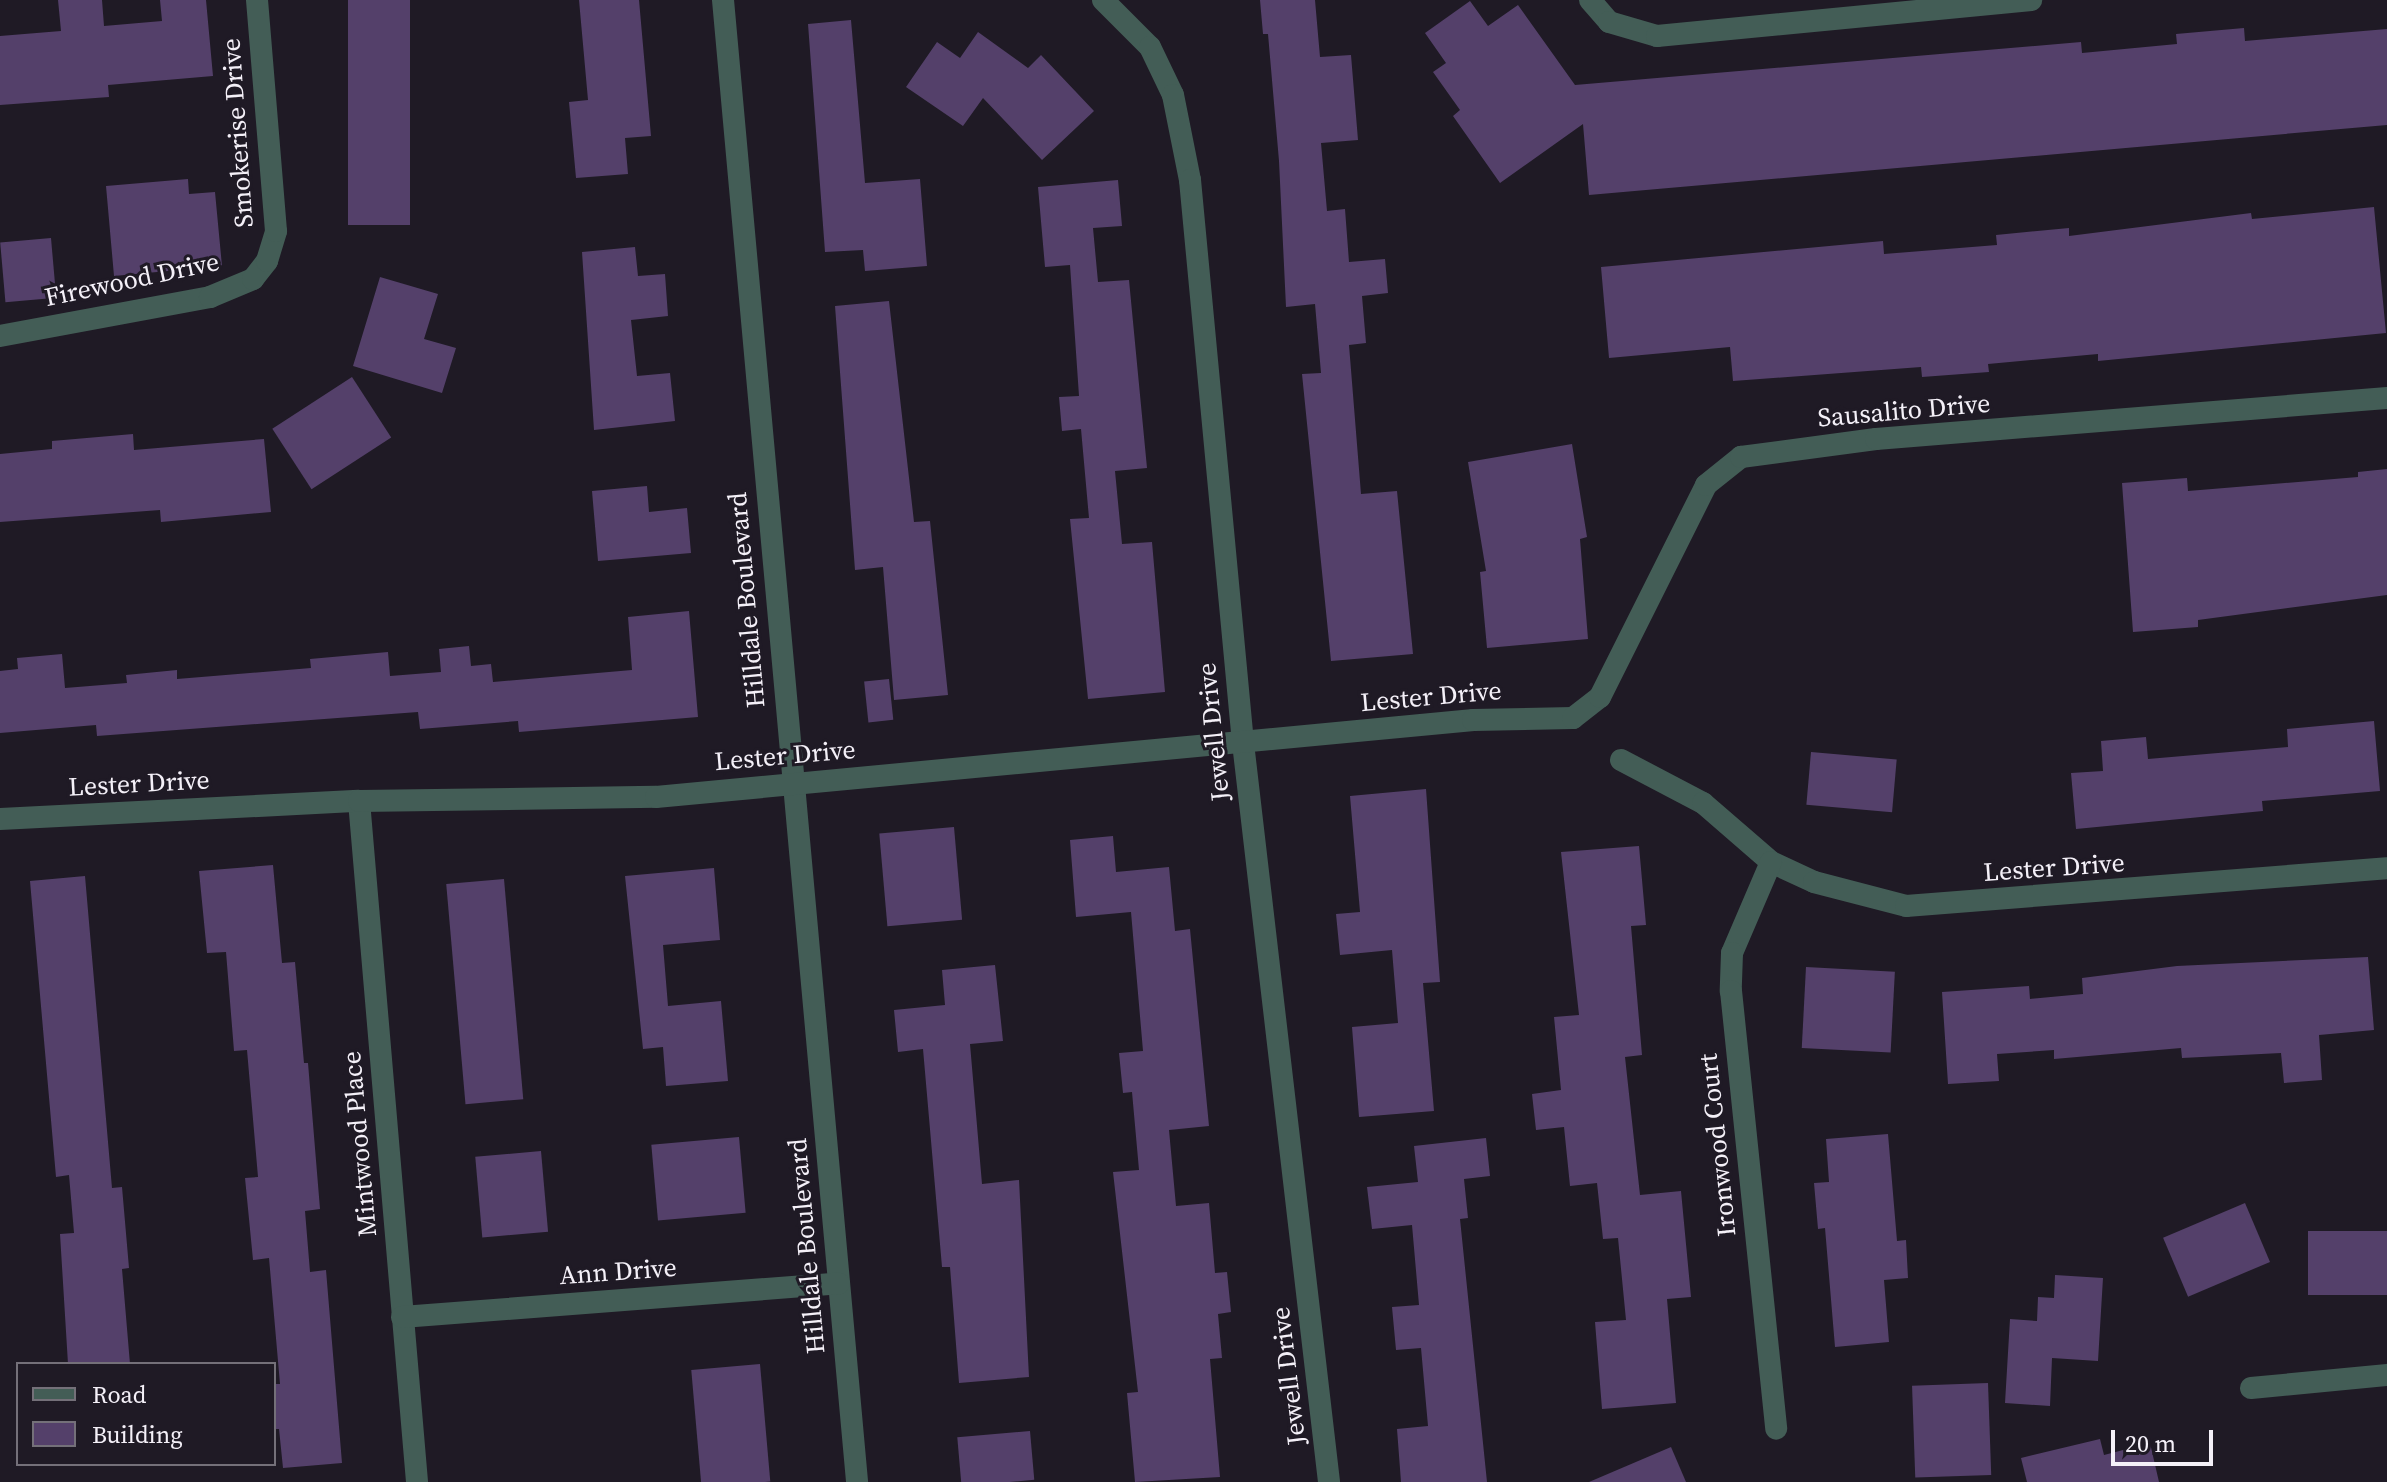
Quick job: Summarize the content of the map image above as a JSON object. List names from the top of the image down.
{
  "streets": {
    "street": [
      "Smokerise Drive",
      "Firewood Drive",
      "Sausalito Drive",
      "Hilldale Boulevard",
      "Lester Drive",
      "Jewell Drive",
      "Mintwood Place",
      "Ironwood Court",
      "Ann Drive"
    ]
  },
  "crossings": [
    ["Smokerise Drive", "Firewood Drive"],
    ["Sausalito Drive", "Lester Drive"],
    ["Hilldale Boulevard", "Lester Drive"],
    ["Hilldale Boulevard", "Ann Drive"],
    ["Lester Drive", "Jewell Drive"],
    ["Lester Drive", "Mintwood Place"],
    ["Lester Drive", "Ironwood Court"],
    ["Mintwood Place", "Ann Drive"]
  ],
  "legend": ["Road", "Building"],
  "scale_bar": "20 m"
}
